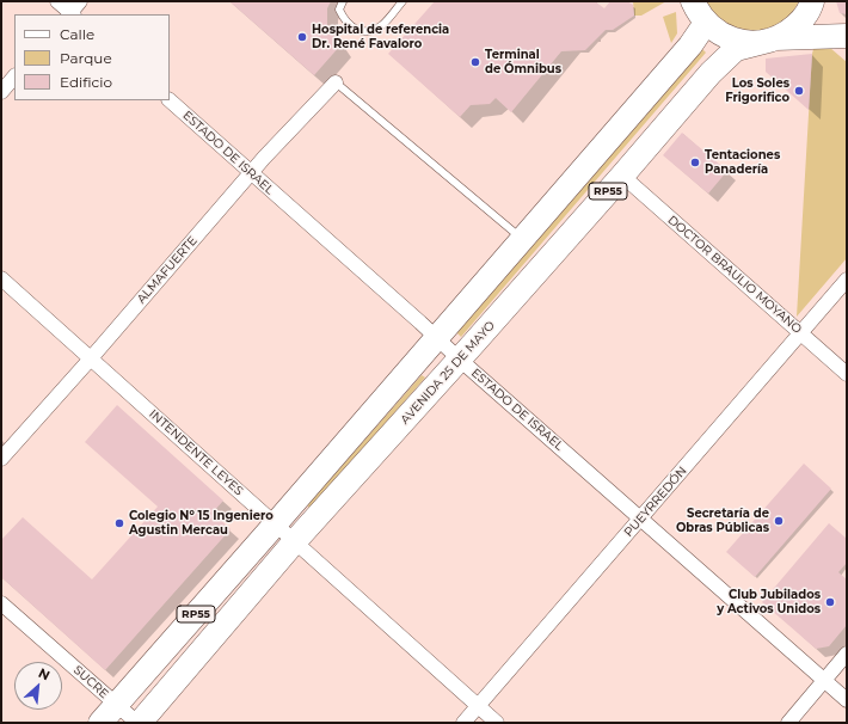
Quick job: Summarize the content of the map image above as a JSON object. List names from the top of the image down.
{
  "streets": {
    "main road": ["RP55", "AVENIDA 25 DE MAYO"],
    "street": [
      "ESTADO DE ISRAEL",
      "ALMAFUERTE",
      "DOCTOR BRAULIO MOYANO",
      "INTENDENTE LEYES",
      "PUEYRREDÓN",
      "SUCRE"
    ]
  },
  "crossings": [
    ["ESTADO DE ISRAEL", "RP55"],
    ["ESTADO DE ISRAEL", "ALMAFUERTE"],
    ["ESTADO DE ISRAEL", "AVENIDA 25 DE MAYO"],
    ["ESTADO DE ISRAEL", "PUEYRREDÓN"],
    ["RP55", "AVENIDA 25 DE MAYO"],
    ["RP55", "INTENDENTE LEYES"],
    ["RP55", "SUCRE"],
    ["ALMAFUERTE", "INTENDENTE LEYES"],
    ["DOCTOR BRAULIO MOYANO", "AVENIDA 25 DE MAYO"],
    ["DOCTOR BRAULIO MOYANO", "PUEYRREDÓN"],
    ["AVENIDA 25 DE MAYO", "INTENDENTE LEYES"],
    ["AVENIDA 25 DE MAYO", "SUCRE"],
    ["INTENDENTE LEYES", "PUEYRREDÓN"]
  ],
  "places": [
    "Hospital de referencia Dr. René Favaloro",
    "Terminal de Ómnibus",
    "Los Soles Frigorifico",
    "Tentaciones Panadería",
    "Secretaría de Obras Públicas",
    "Colegio Nº 15 Ingeniero Agustin Mercau",
    "Club Jubilados y Activos Unidos"
  ],
  "legend": ["Calle", "Parque", "Edificio"],
  "north": "top right"
}
